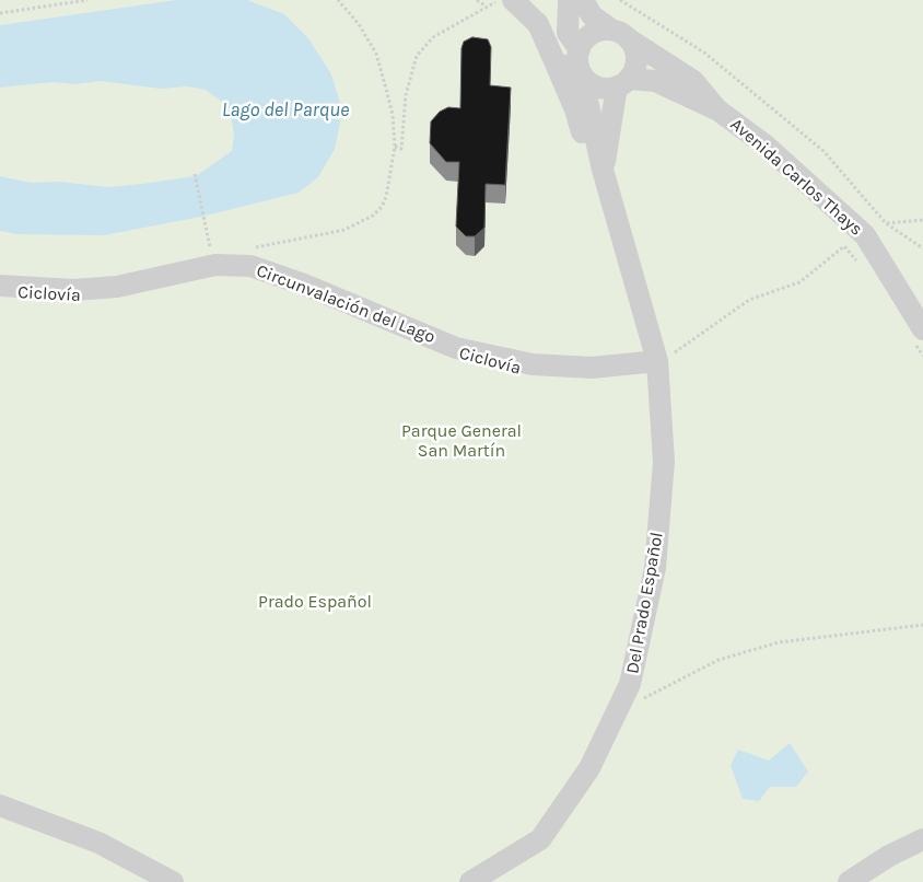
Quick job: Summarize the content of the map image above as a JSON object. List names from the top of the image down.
{
  "streets": {
    "street": ["Avenida Carlos Thays", "Circunvalación del Lago", "Del Prado Español"]
  },
  "crossings": [
    ["Avenida Carlos Thays", "Del Prado Español"],
    ["Circunvalación del Lago", "Del Prado Español"]
  ],
  "water": ["Lago del Parque"],
  "parks": ["Parque General San Martín", "Prado Español"]
}
